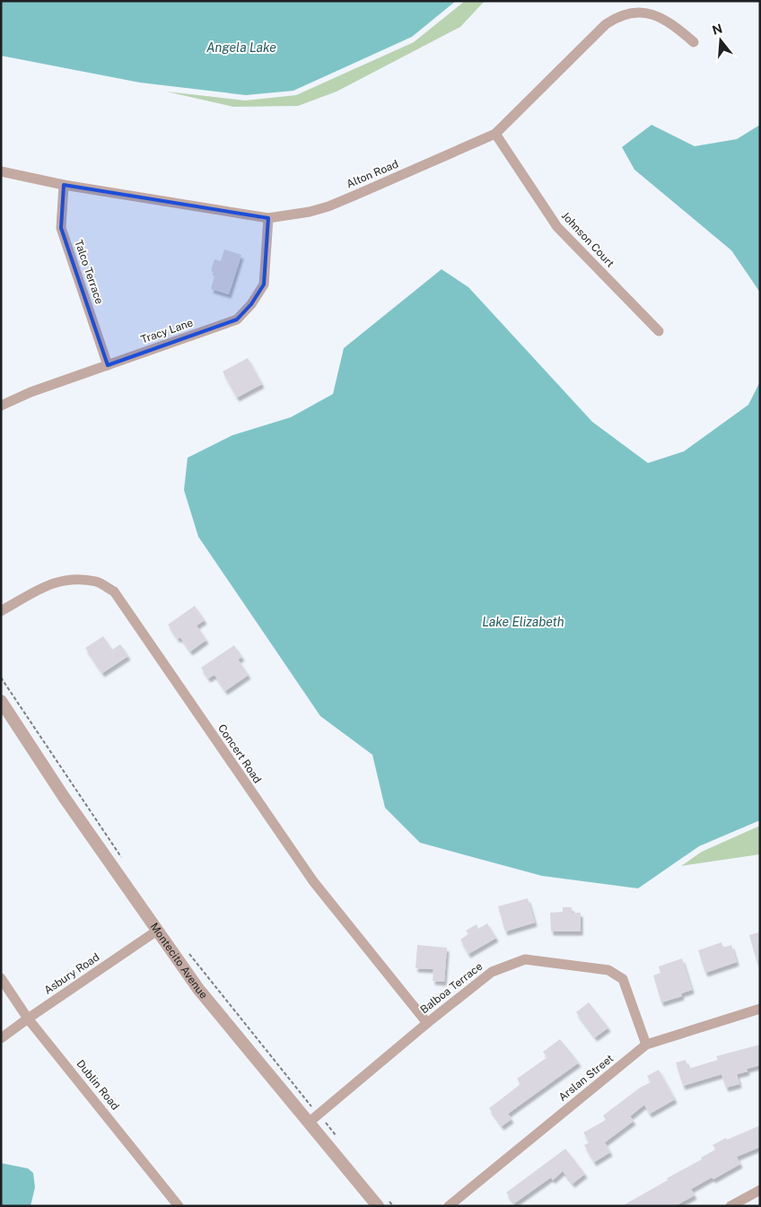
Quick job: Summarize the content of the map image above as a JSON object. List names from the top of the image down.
{
  "streets": {
    "street": [
      "Alton Road",
      "Johnson Court",
      "Talco Terrace",
      "Tracy Lane",
      "Concert Road",
      "Montecito Avenue",
      "Asbury Road",
      "Balboa Terrace",
      "Arslan Street",
      "Dublin Road"
    ]
  },
  "crossings": [
    ["Alton Road", "Johnson Court"],
    ["Alton Road", "Talco Terrace"],
    ["Alton Road", "Tracy Lane"],
    ["Talco Terrace", "Tracy Lane"],
    ["Concert Road", "Balboa Terrace"],
    ["Montecito Avenue", "Asbury Road"],
    ["Montecito Avenue", "Balboa Terrace"],
    ["Asbury Road", "Dublin Road"],
    ["Balboa Terrace", "Arslan Street"]
  ],
  "water": ["Angela Lake", "Lake Elizabeth"],
  "north": "top"
}
